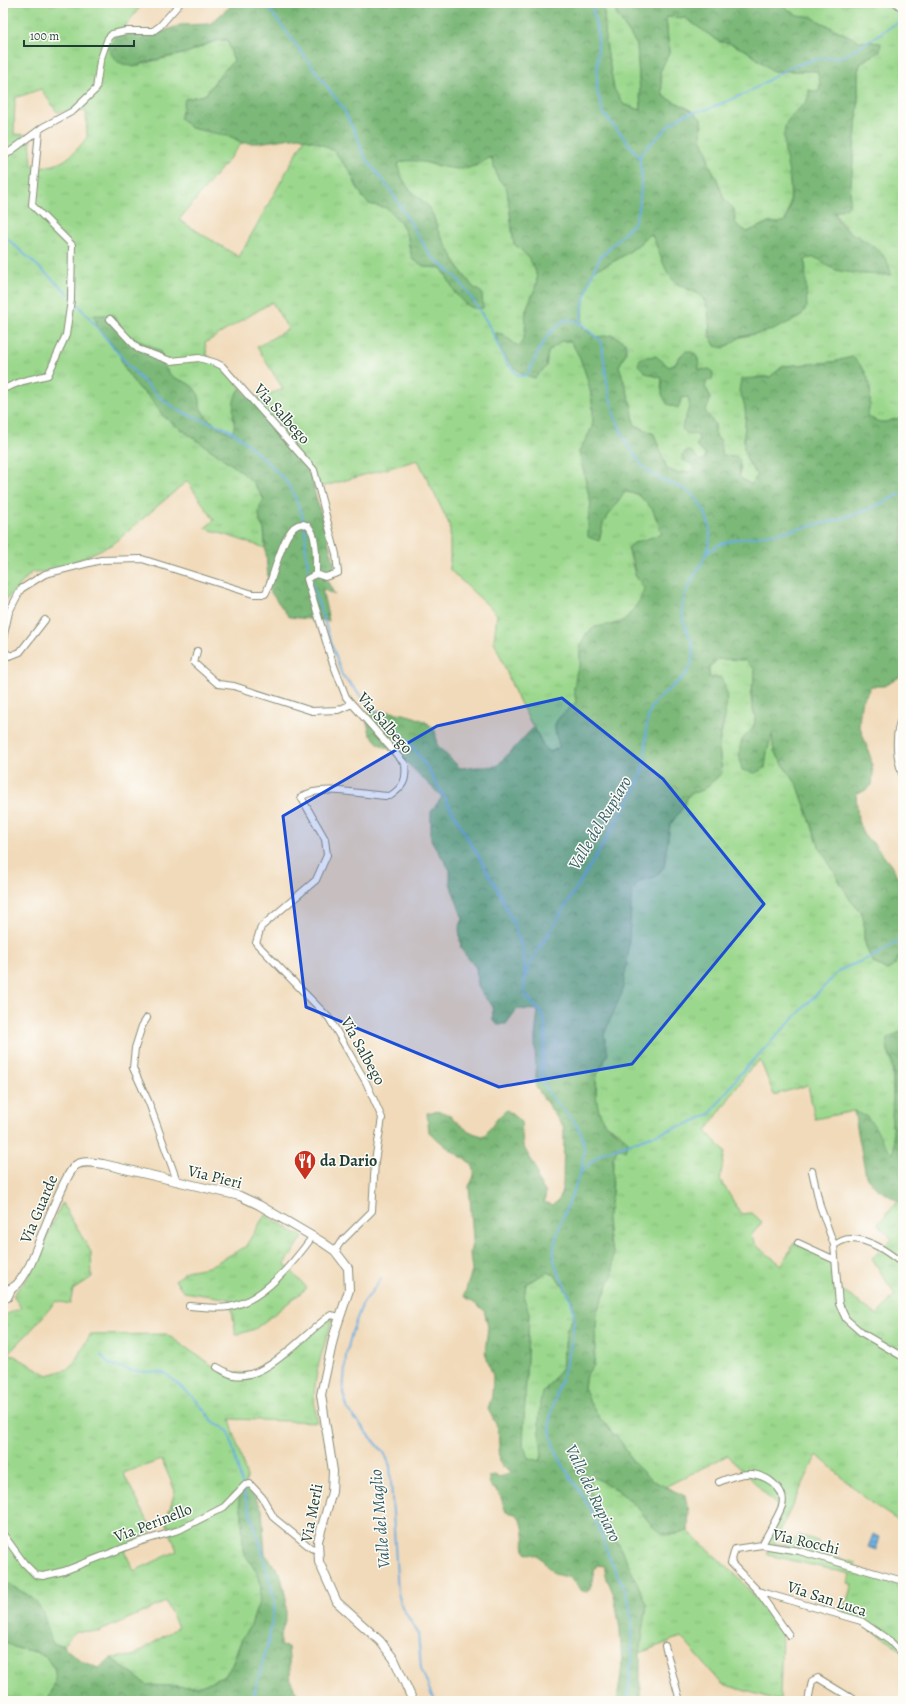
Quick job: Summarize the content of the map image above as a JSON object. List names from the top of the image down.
{
  "streets": {
    "street": [
      "Via Salbego",
      "Via Pieri",
      "Via Guarde",
      "Via Merli",
      "Via Perinello",
      "Via Rocchi",
      "Via San Luca"
    ]
  },
  "crossings": [
    ["Via Salbego", "Via Pieri"],
    ["Via Pieri", "Via Guarde"],
    ["Via Pieri", "Via Merli"],
    ["Via Merli", "Via Perinello"],
    ["Via Rocchi", "Via San Luca"]
  ],
  "water": ["Valle del Rupiaro", "Valle del Maglio"],
  "places": {
    "restaurant": ["da Dario"]
  },
  "scale_bar": "100 m"
}
